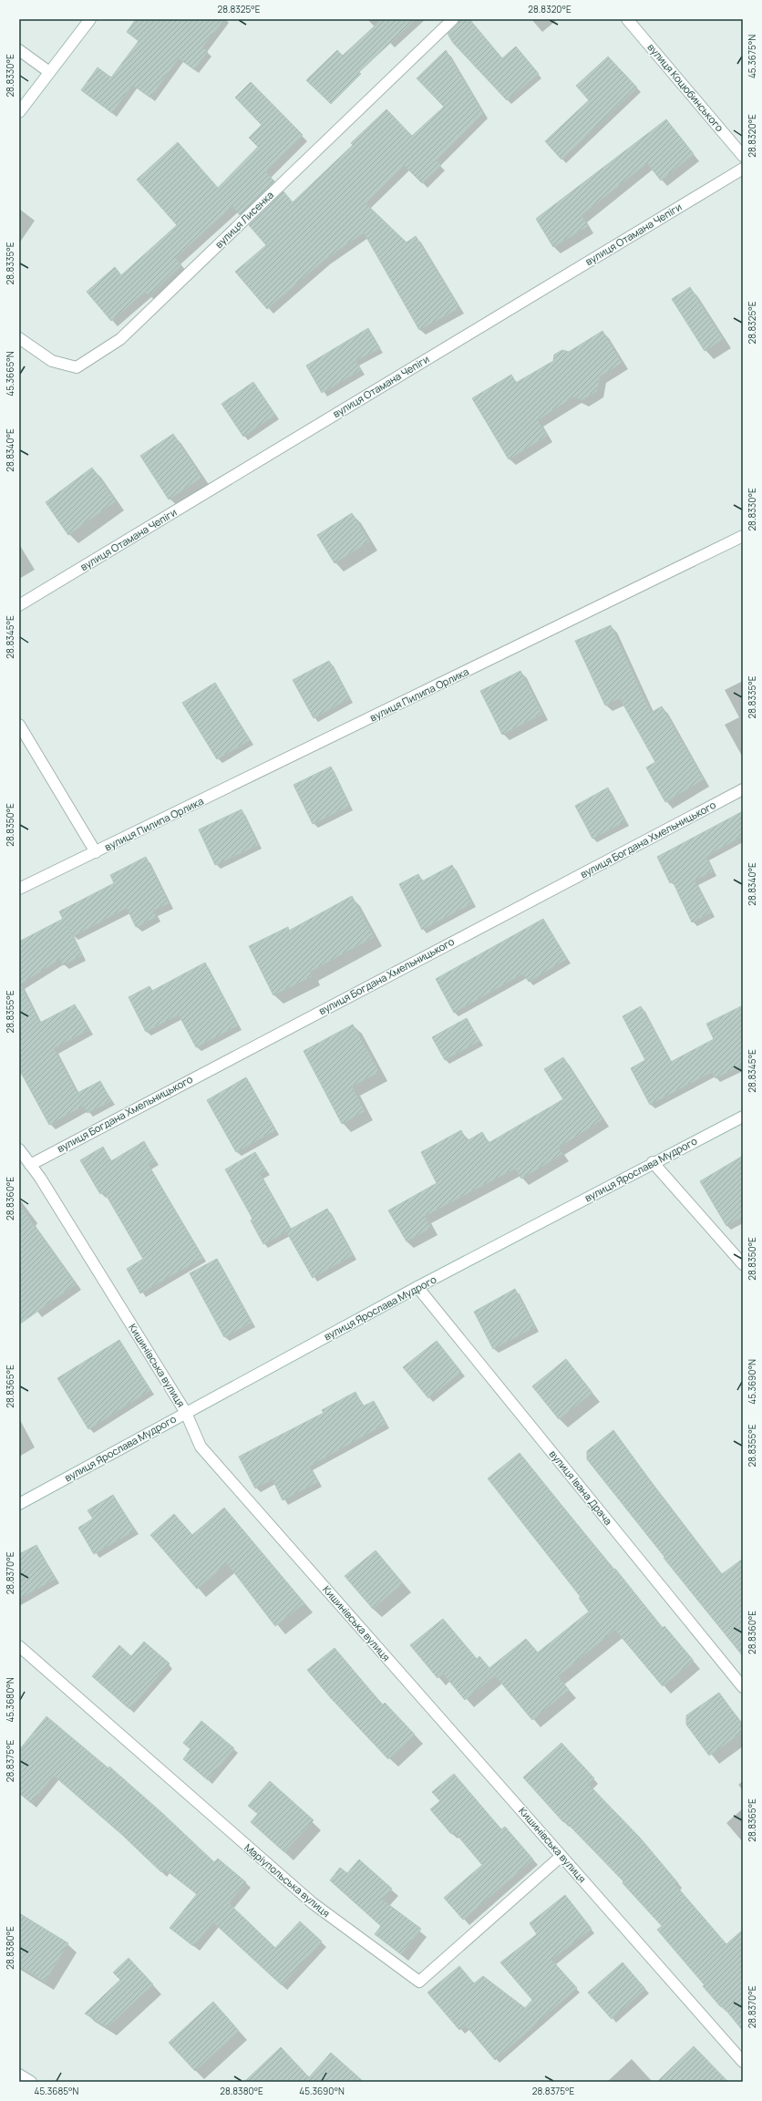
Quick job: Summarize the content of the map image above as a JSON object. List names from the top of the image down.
{
  "streets": {
    "street": [
      "вулиця Коцюбинського",
      "вулиця Лисенка",
      "вулиця Отамана Чепіги",
      "вулиця Пилипа Орлика",
      "вулиця Богдана Хмельницького",
      "вулиця Ярослава Мудрого",
      "Кишинівська вулиця",
      "вулиця Івана Драча",
      "Маріупольська вулиця"
    ]
  },
  "crossings": [
    ["вулиця Богдана Хмельницького", "Кишинівська вулиця"],
    ["вулиця Ярослава Мудрого", "Кишинівська вулиця"],
    ["вулиця Ярослава Мудрого", "вулиця Івана Драча"],
    ["Кишинівська вулиця", "Маріупольська вулиця"]
  ],
  "coordinates": [
    "28.8325°E",
    "28.8320°E",
    "45.3675°N",
    "28.8330°E",
    "28.8335°E",
    "45.3665°N",
    "28.8340°E",
    "28.8345°E",
    "28.8350°E",
    "28.8355°E",
    "28.8360°E",
    "45.3690°N",
    "28.8365°E",
    "28.8370°E",
    "45.3680°N",
    "28.8375°E",
    "28.8380°E",
    "45.3685°N"
  ]
}
